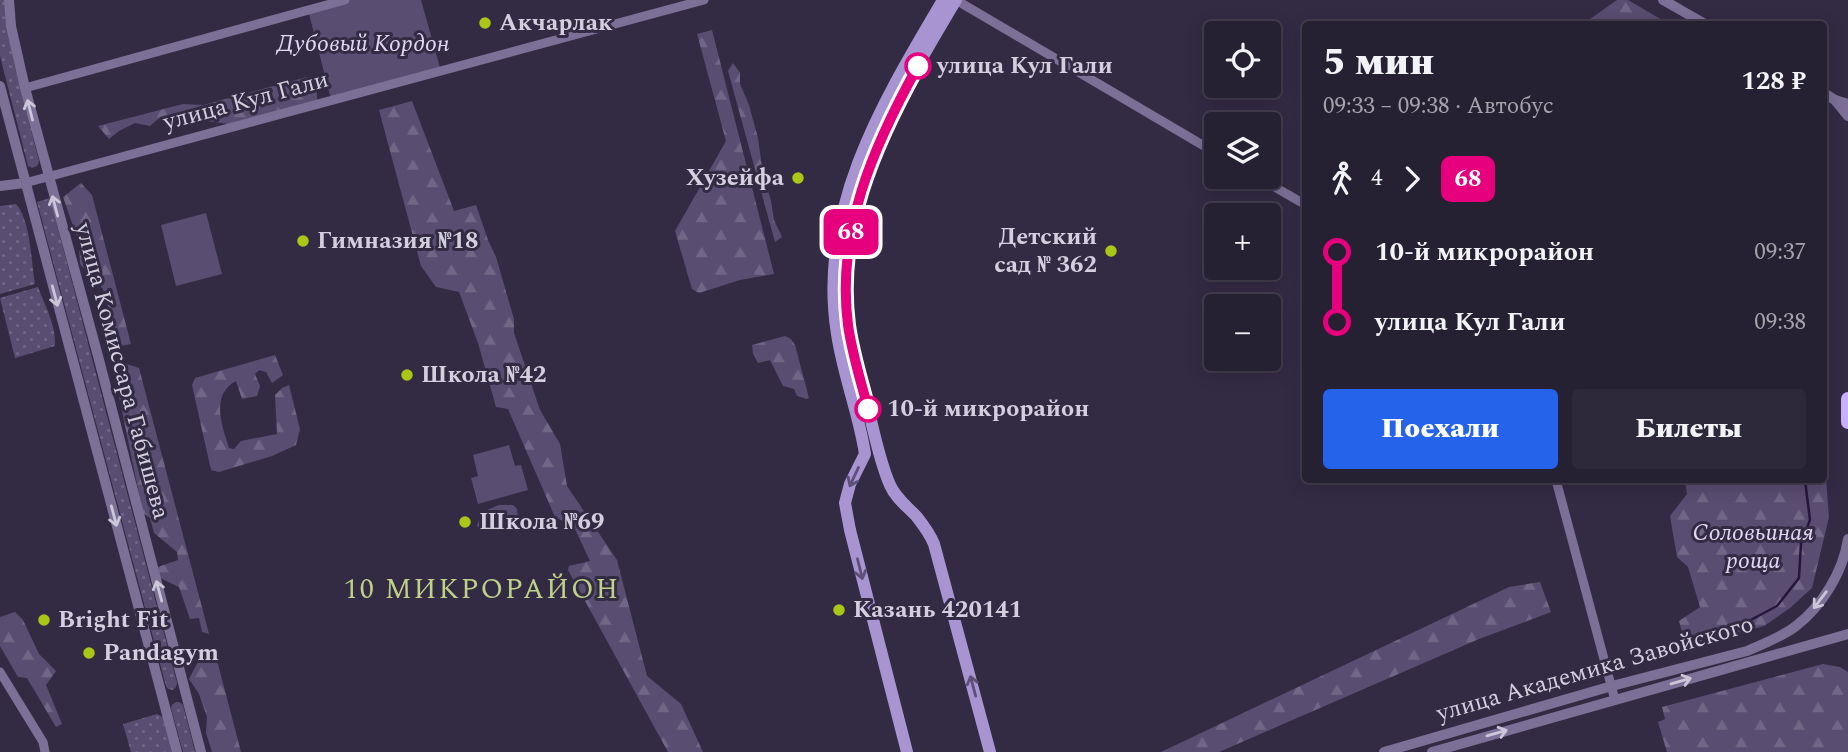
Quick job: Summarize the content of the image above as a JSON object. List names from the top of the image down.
{
  "streets": {
    "street": ["улица Кул Гали", "улица Комиссара Габишева", "улица Академика Завойского"]
  },
  "crossings": [
    ["улица Кул Гали", "улица Комиссара Габишева"]
  ],
  "districts": ["10 МИКРОРАЙОН"],
  "parks": ["Дубовый Кордон", "Соловьиная роща"],
  "places": [
    "Акчарлак",
    "улица Кул Гали",
    "Хузейфа",
    "Гимназия №18",
    "Детский сад № 362",
    "Школа №42",
    "10-й микрорайон",
    "Школа №69",
    "Казань 420141",
    "Bright Fit",
    "Pandagym"
  ],
  "lines": ["bus line 68"],
  "page": {
    "on_map": "68",
    "map_buttons": ["+", "−"],
    "heading": ["5 мин", "09:33 – 09:38 · Автобус", "128 ₽"],
    "legs": ["4", "68"],
    "list": [
      {
        "name": "10-й микрорайон",
        "value": "09:37"
      },
      {
        "name": "улица Кул Гали",
        "value": "09:38"
      }
    ],
    "buttons": ["Поехали", "Билеты"]
  }
}
